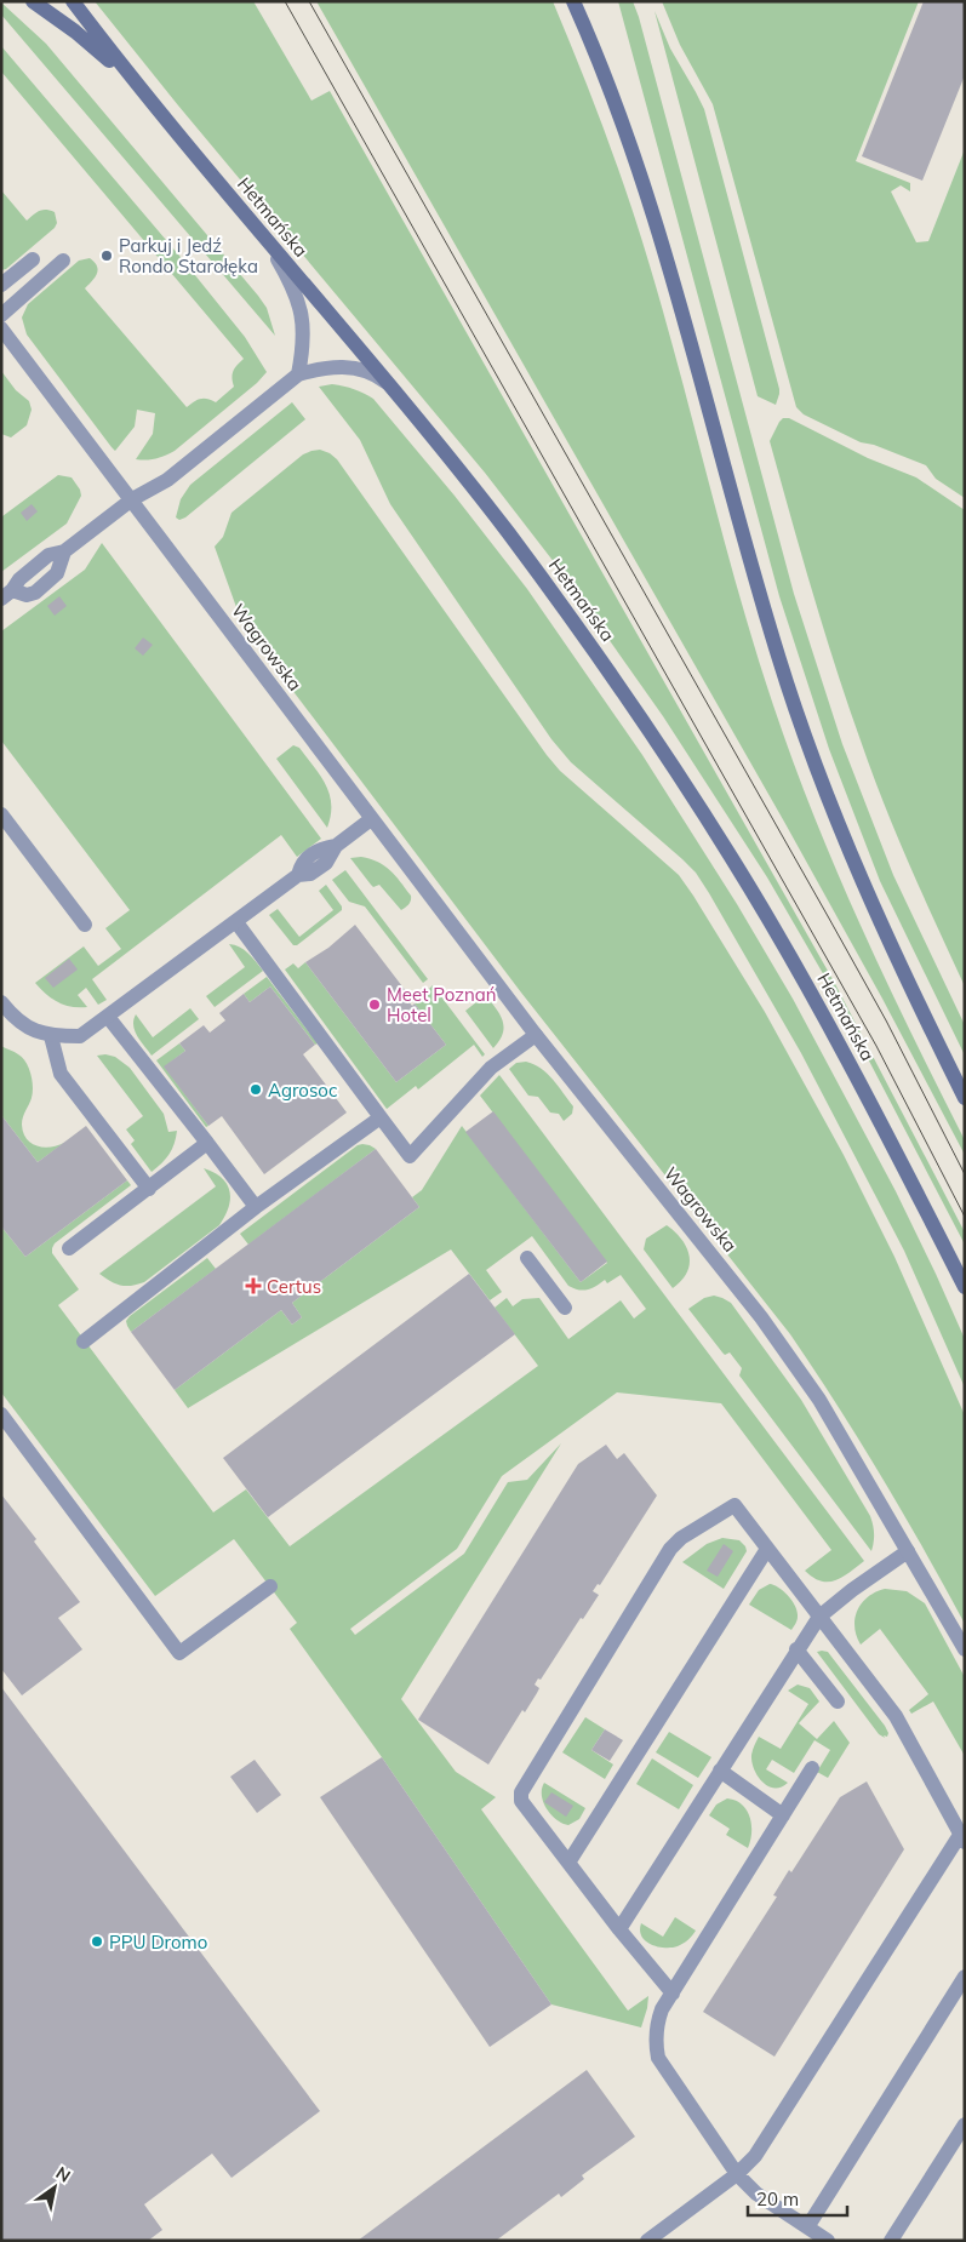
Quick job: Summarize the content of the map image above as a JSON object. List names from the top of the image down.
{
  "streets": {
    "street": ["Hetmańska", "Wagrowska"]
  },
  "places": {
    "other": [
      "Parkuj i Jedź Rondo Starołęka",
      "Meet Poznań Hotel",
      "Agrosoc",
      "PPU Dromo"
    ],
    "health": ["Certus"]
  },
  "scale_bar": "20 m",
  "north": "top right"
}
